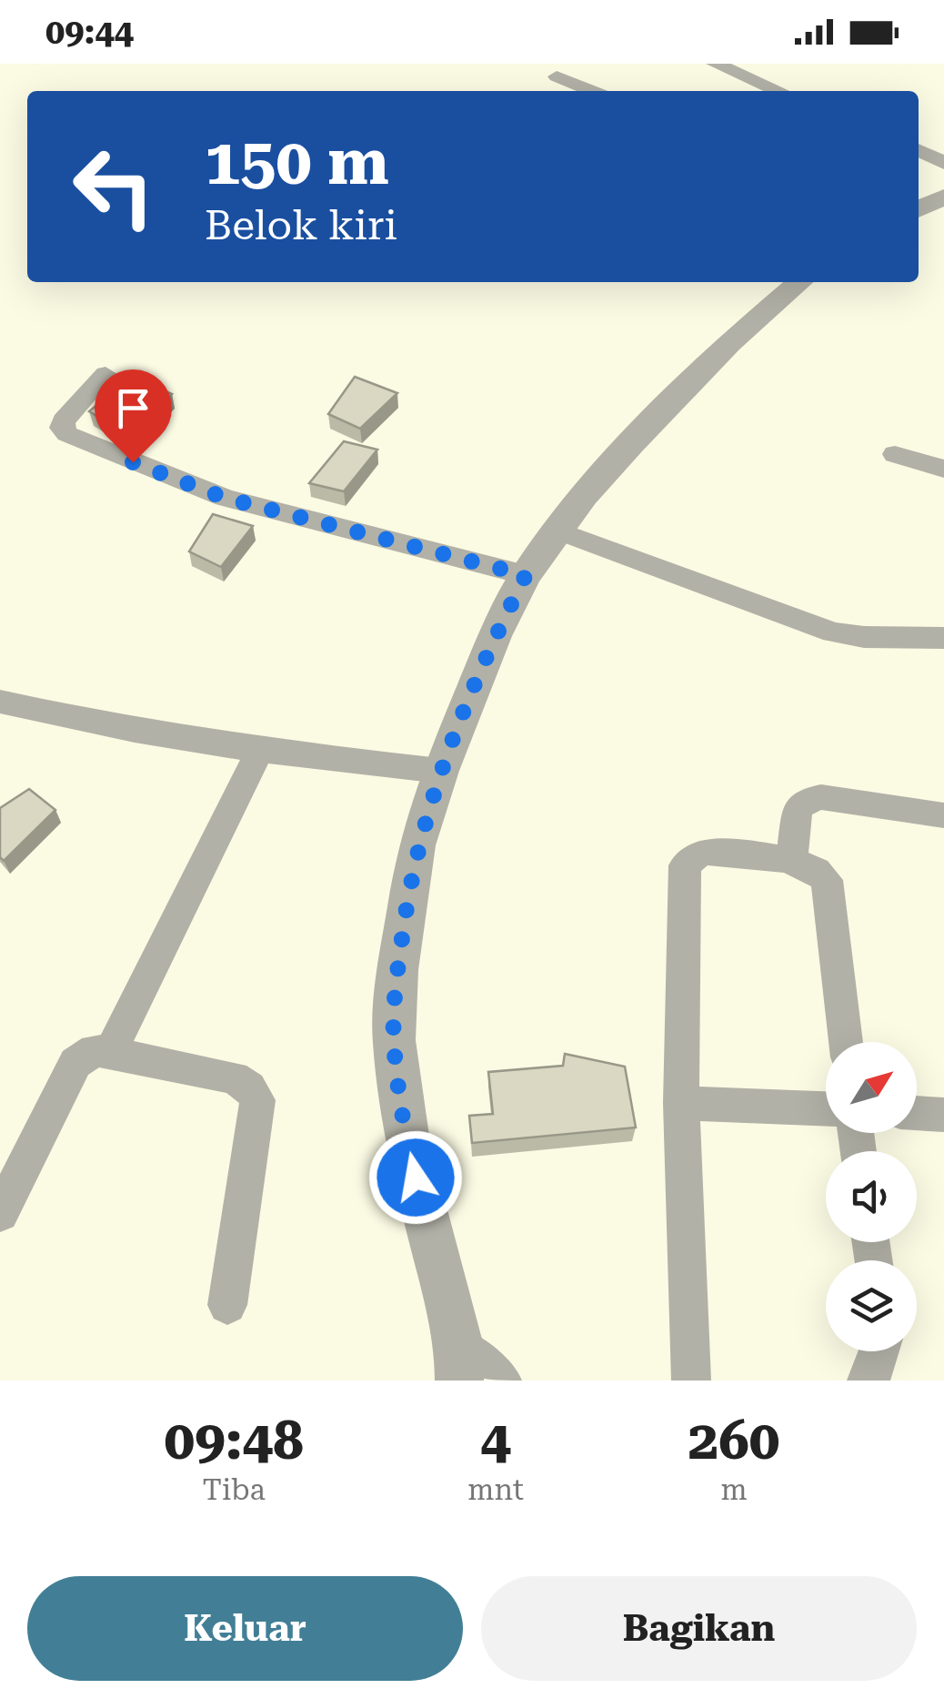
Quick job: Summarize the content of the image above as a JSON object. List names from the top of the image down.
{
  "north": "top right",
  "page": {
    "status": "09:44",
    "turn": ["150 m", "Belok kiri"],
    "eta": [
      "09:48",
      "Tiba",
      "4",
      "mnt",
      "260",
      "m"
    ],
    "buttons": ["Keluar", "Bagikan"]
  }
}
